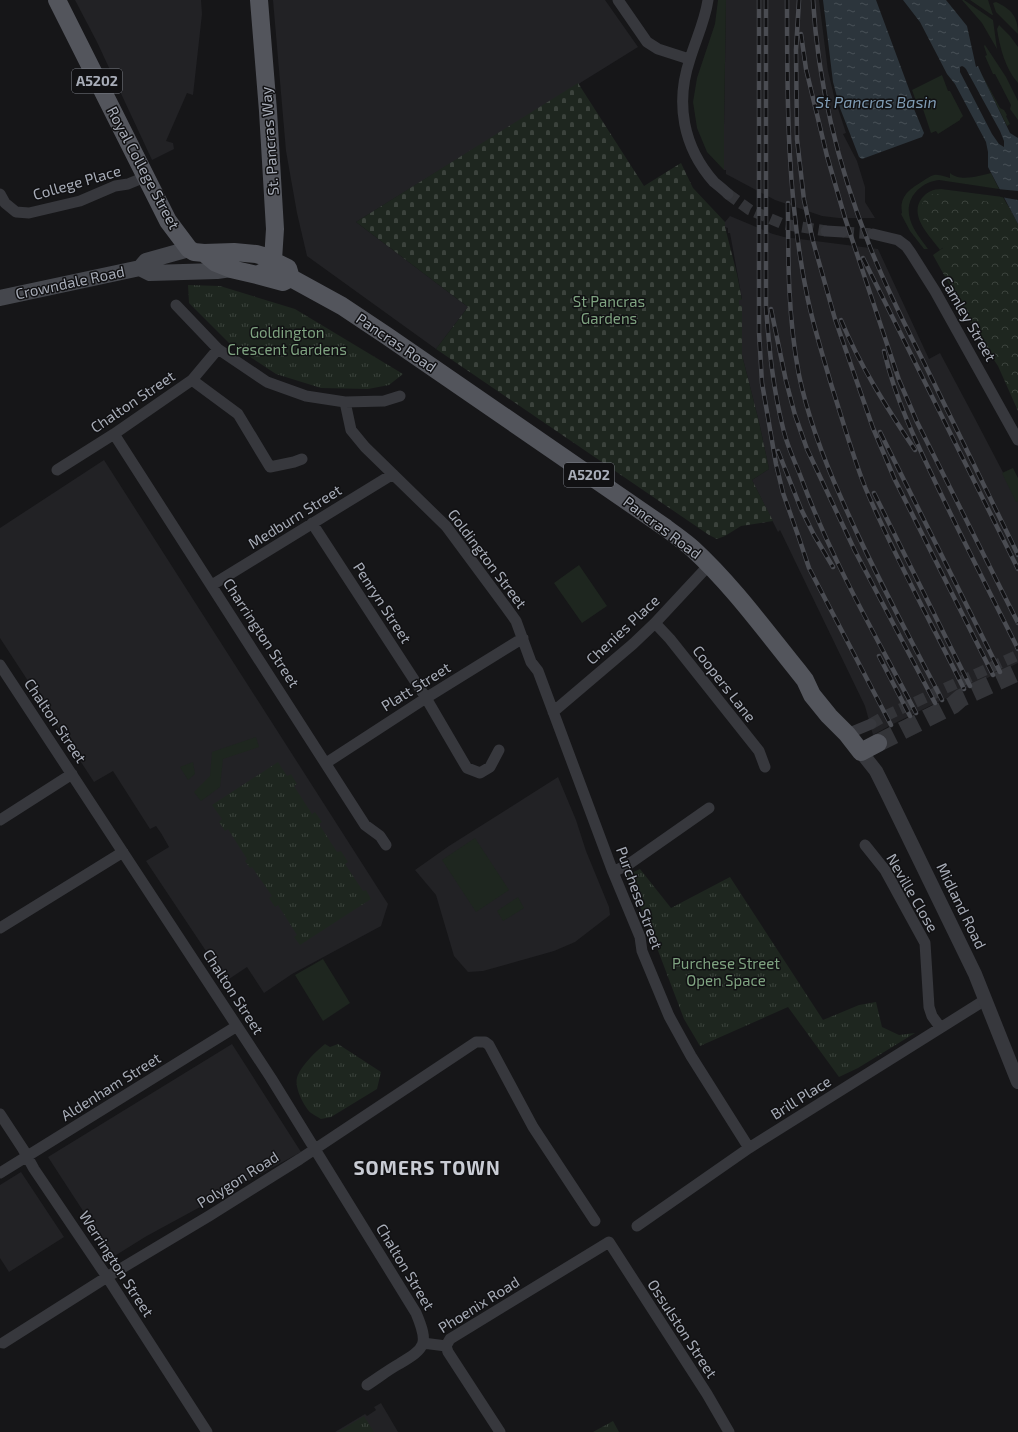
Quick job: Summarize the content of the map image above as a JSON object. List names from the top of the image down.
{
  "streets": {
    "main road": [
      "A5202",
      "St. Pancras Way",
      "Royal College Street",
      "Crowndale Road",
      "Pancras Road"
    ],
    "street": [
      "College Place",
      "Camley Street",
      "Chalton Street",
      "Medburn Street",
      "Goldington Street",
      "Penryn Street",
      "Chenies Place",
      "Charrington Street",
      "Coopers Lane",
      "Platt Street",
      "Neville Close",
      "Purchese Street",
      "Midland Road",
      "Aldenham Street",
      "Brill Place",
      "Polygon Road",
      "Werrington Street",
      "Phoenix Road",
      "Ossulston Street"
    ]
  },
  "crossings": [
    ["St. Pancras Way", "Crowndale Road"],
    ["Royal College Street", "College Place"],
    ["Royal College Street", "Crowndale Road"],
    ["Crowndale Road", "Pancras Road"],
    ["Pancras Road", "Chenies Place"],
    ["Pancras Road", "Midland Road"],
    ["Chalton Street", "Charrington Street"],
    ["Chalton Street", "Aldenham Street"],
    ["Chalton Street", "Polygon Road"],
    ["Chalton Street", "Phoenix Road"],
    ["Medburn Street", "Goldington Street"],
    ["Medburn Street", "Penryn Street"],
    ["Medburn Street", "Charrington Street"],
    ["Goldington Street", "Chenies Place"],
    ["Goldington Street", "Platt Street"],
    ["Goldington Street", "Purchese Street"],
    ["Penryn Street", "Platt Street"],
    ["Chenies Place", "Coopers Lane"],
    ["Chenies Place", "Purchese Street"],
    ["Charrington Street", "Platt Street"],
    ["Neville Close", "Brill Place"],
    ["Purchese Street", "Brill Place"],
    ["Midland Road", "Brill Place"],
    ["Aldenham Street", "Werrington Street"],
    ["Polygon Road", "Werrington Street"],
    ["Phoenix Road", "Ossulston Street"]
  ],
  "districts": ["SOMERS TOWN"],
  "water": ["St Pancras Basin"],
  "parks": ["St Pancras Gardens", "Goldington Crescent Gardens", "Purchese Street Open Space"]
}
